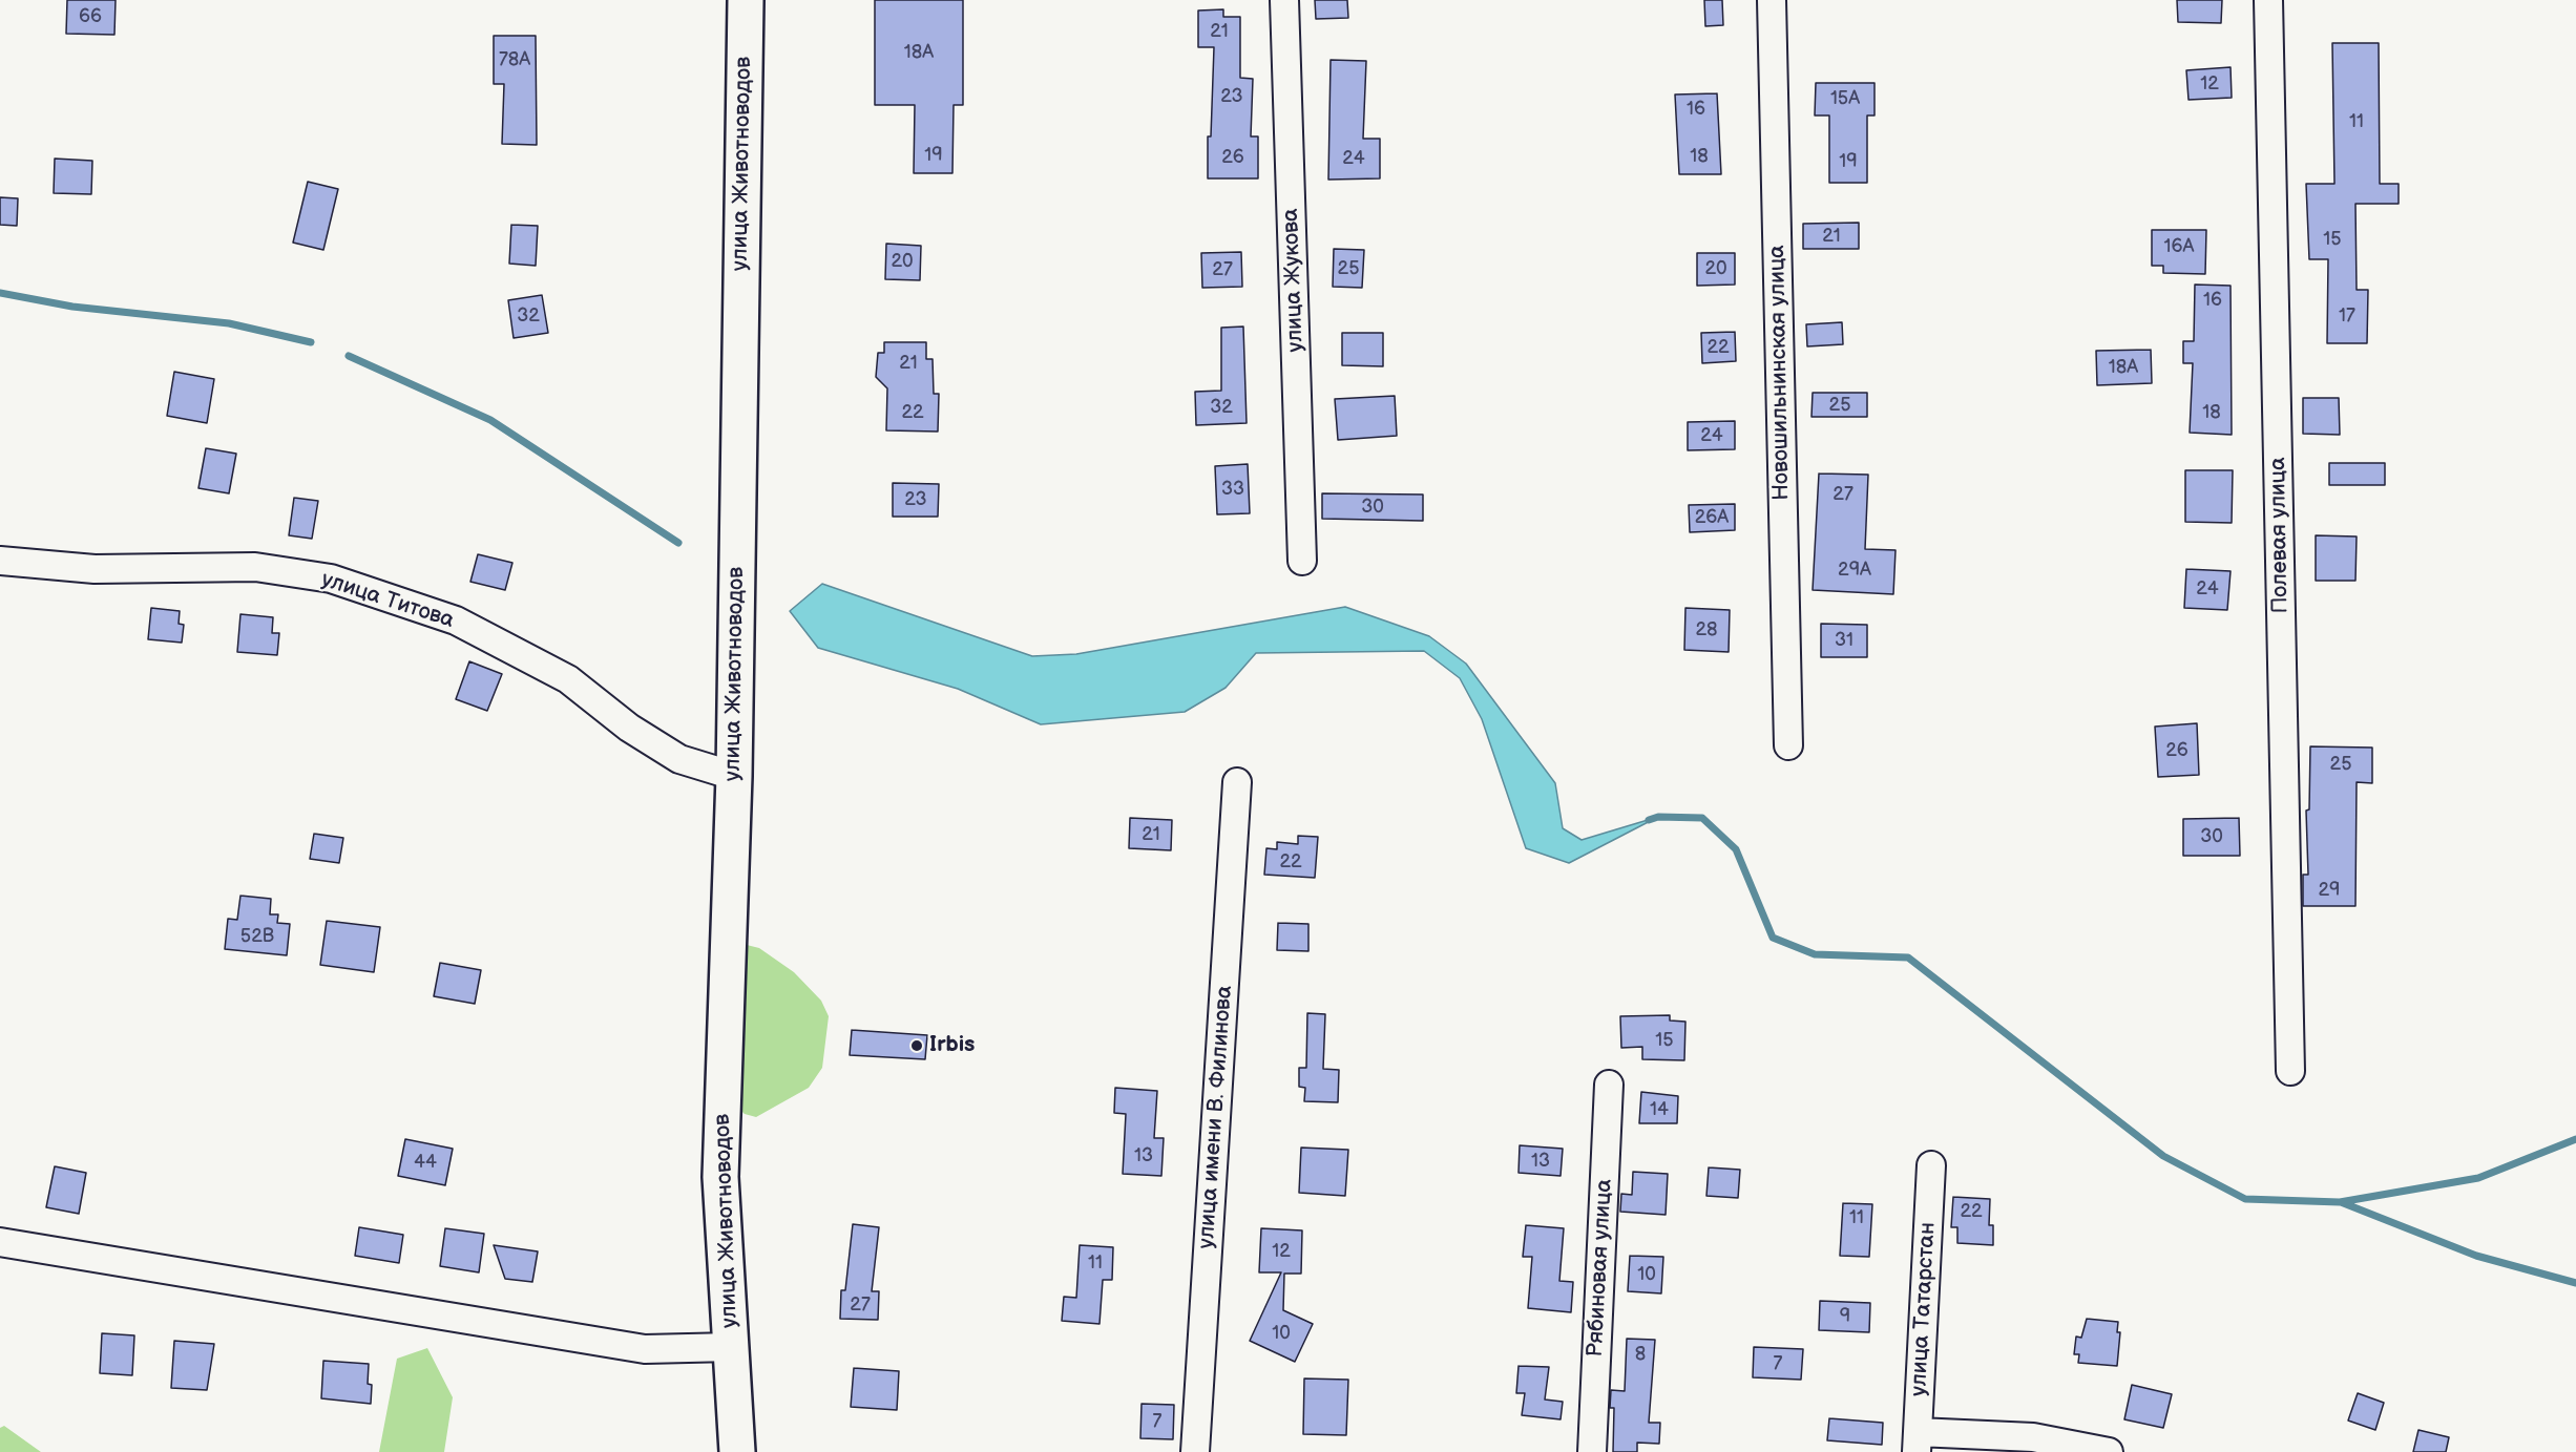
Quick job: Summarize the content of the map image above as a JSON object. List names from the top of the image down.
{
  "streets": {
    "main road": ["улица Животноводов"],
    "street": [
      "улица Жукова",
      "Новошильнинская улица",
      "Полевая улица",
      "улица Титова",
      "улица имени В. Филинова",
      "Рябиновая улица",
      "улица Татарстан"
    ]
  },
  "crossings": [
    ["улица Животноводов", "улица Титова"]
  ],
  "places": ["Irbis"],
  "house_numbers": [
    "66",
    "21",
    "18А",
    "78А",
    "12",
    "23",
    "15А",
    "16",
    "11",
    "19",
    "18",
    "26",
    "24",
    "19",
    "21",
    "15",
    "16А",
    "20",
    "25",
    "20",
    "27",
    "16",
    "32",
    "17",
    "22",
    "21",
    "18А",
    "25",
    "32",
    "22",
    "18",
    "24",
    "33",
    "27",
    "23",
    "30",
    "26А",
    "29А",
    "24",
    "28",
    "31",
    "26",
    "25",
    "21",
    "30",
    "22",
    "29",
    "52В",
    "15",
    "14",
    "13",
    "13",
    "44",
    "22",
    "11",
    "12",
    "11",
    "10",
    "27",
    "9",
    "10",
    "8",
    "7",
    "7"
  ]
}
